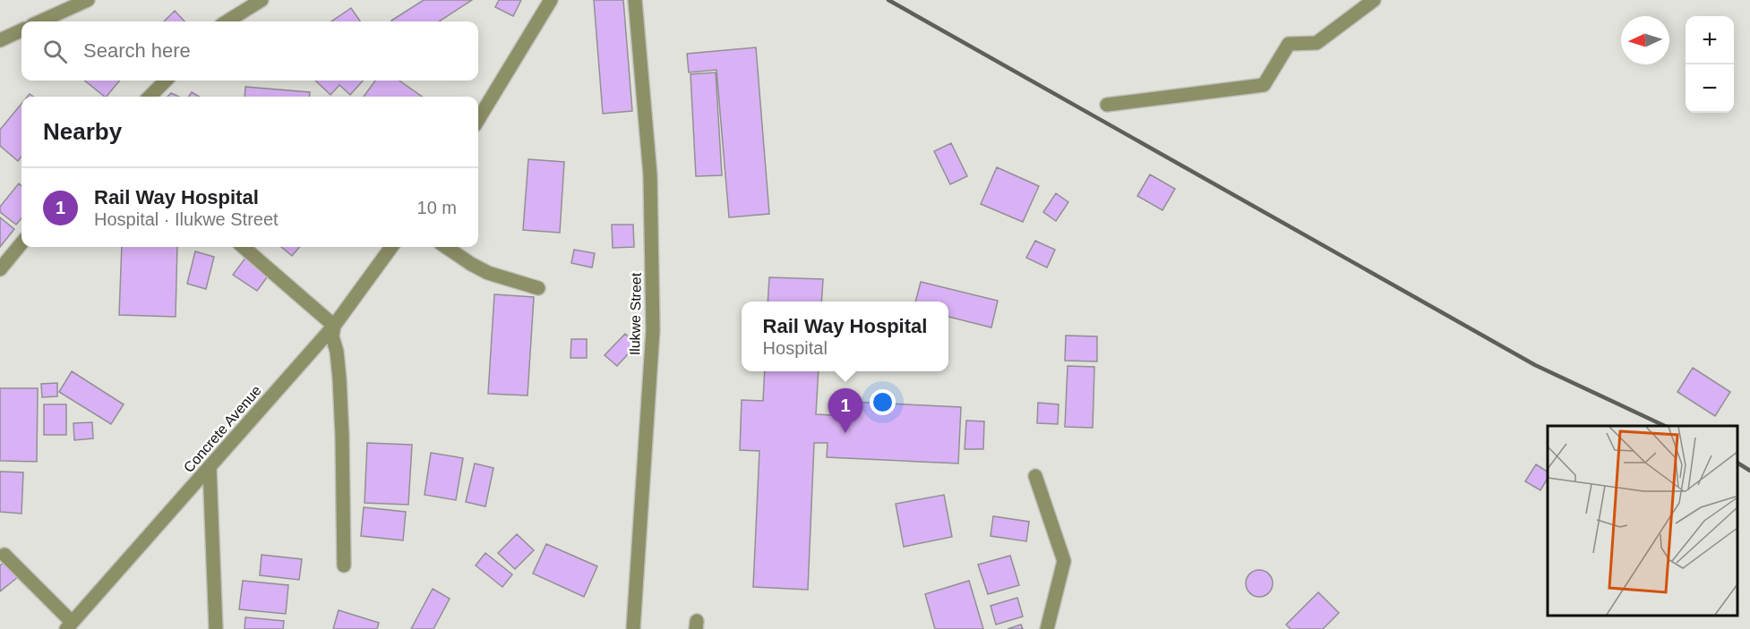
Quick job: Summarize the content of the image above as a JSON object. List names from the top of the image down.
{
  "streets": {
    "street": ["Ilukwe Street", "Concrete Avenue"]
  },
  "north": "left",
  "page": {
    "map_buttons": ["+", "−"],
    "search": "Search here",
    "heading": "Nearby",
    "list": [
      {
        "mark": "1",
        "name": "Rail Way Hospital",
        "note": "Hospital · Ilukwe Street",
        "value": "10 m"
      }
    ],
    "popup": ["Rail Way Hospital", "Hospital"],
    "pins": "1"
  }
}
